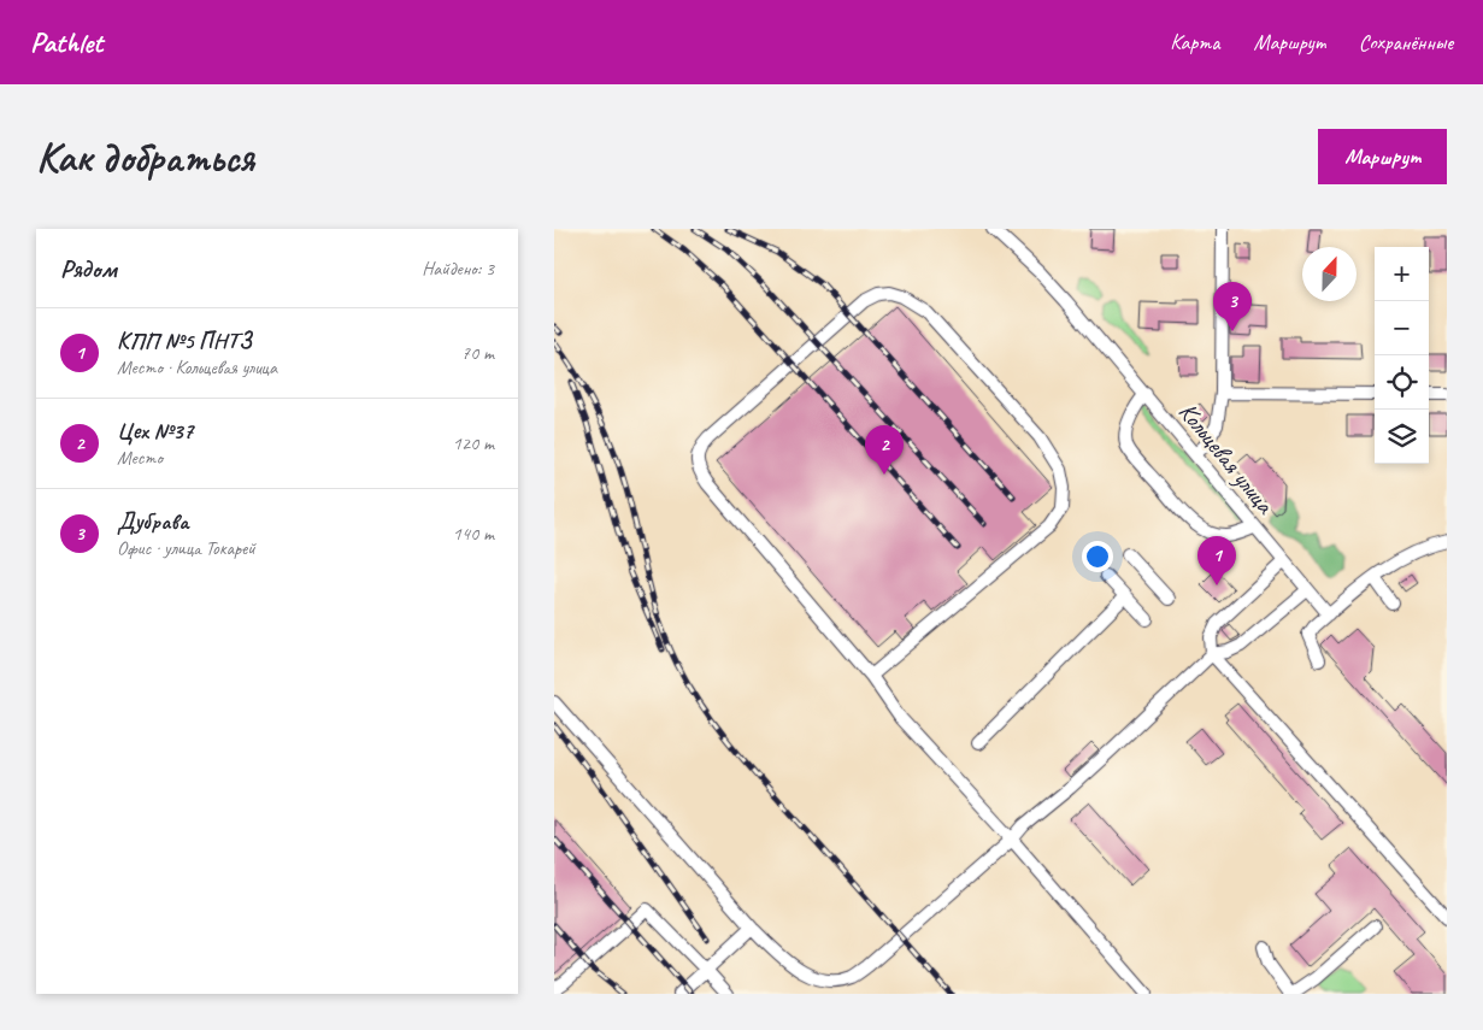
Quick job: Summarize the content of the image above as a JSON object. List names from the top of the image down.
{
  "streets": {
    "street": ["Кольцевая улица"]
  },
  "north": "top",
  "page": {
    "header": "Pathlet",
    "nav": ["Карта", "Маршрут", "Сохранённые"],
    "buttons": "Маршрут",
    "title": "Как добраться",
    "heading": ["Рядом", "Найдено: 3"],
    "map_buttons": ["+", "−"],
    "pins": ["3", "2", "1"],
    "list": [
      {
        "mark": "1",
        "name": "КПП №5 ПНТЗ",
        "note": "Место · Кольцевая улица",
        "value": "70 m"
      },
      {
        "mark": "2",
        "name": "Цех №37",
        "note": "Место",
        "value": "120 m"
      },
      {
        "mark": "3",
        "name": "Дубрава",
        "note": "Офис · улица Токарей",
        "value": "140 m"
      }
    ]
  }
}
